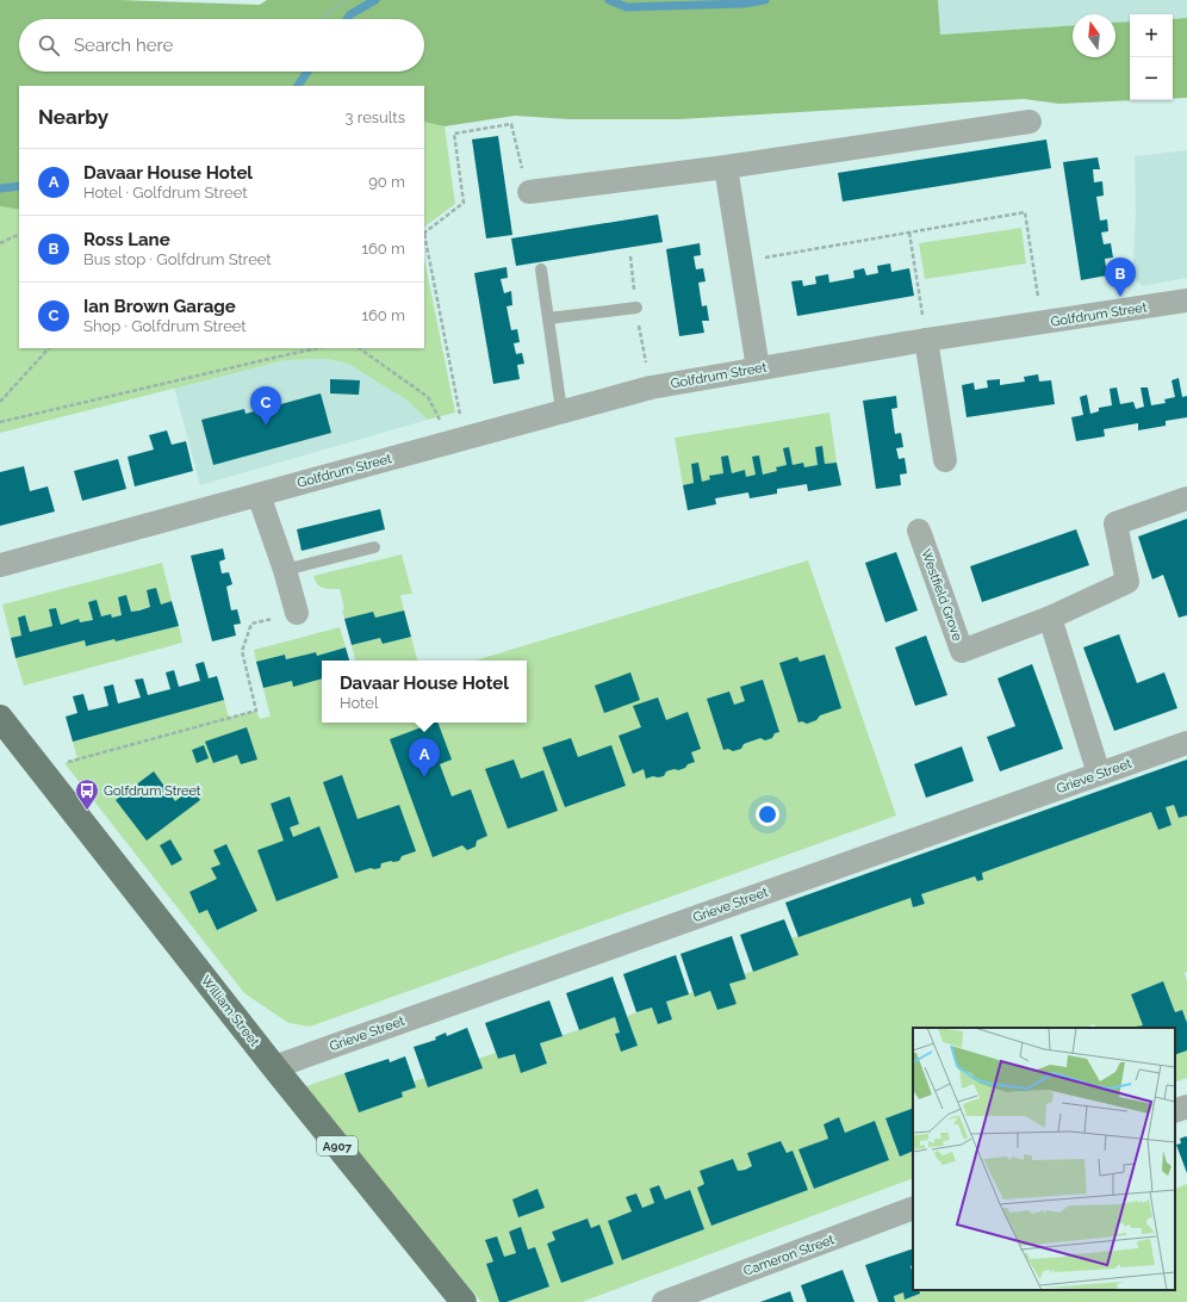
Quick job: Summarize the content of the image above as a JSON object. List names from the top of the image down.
{
  "streets": {
    "main road": ["William Street", "A907"],
    "street": [
      "Golfdrum Street",
      "Westfield Grove",
      "Grieve Street",
      "Cameron Street"
    ]
  },
  "crossings": [
    ["Grieve Street", "William Street"]
  ],
  "places": {
    "bus stop": ["Golfdrum Street"]
  },
  "north": "top",
  "page": {
    "map_buttons": ["+", "−"],
    "search": "Search here",
    "heading": ["Nearby", "3 results"],
    "list": [
      {
        "mark": "A",
        "name": "Davaar House Hotel",
        "note": "Hotel · Golfdrum Street",
        "value": "90 m"
      },
      {
        "mark": "B",
        "name": "Ross Lane",
        "note": "Bus stop · Golfdrum Street",
        "value": "160 m"
      },
      {
        "mark": "C",
        "name": "Ian Brown Garage",
        "note": "Shop · Golfdrum Street",
        "value": "160 m"
      }
    ],
    "pins": ["B", "C", "A"],
    "popup": ["Davaar House Hotel", "Hotel"]
  }
}
